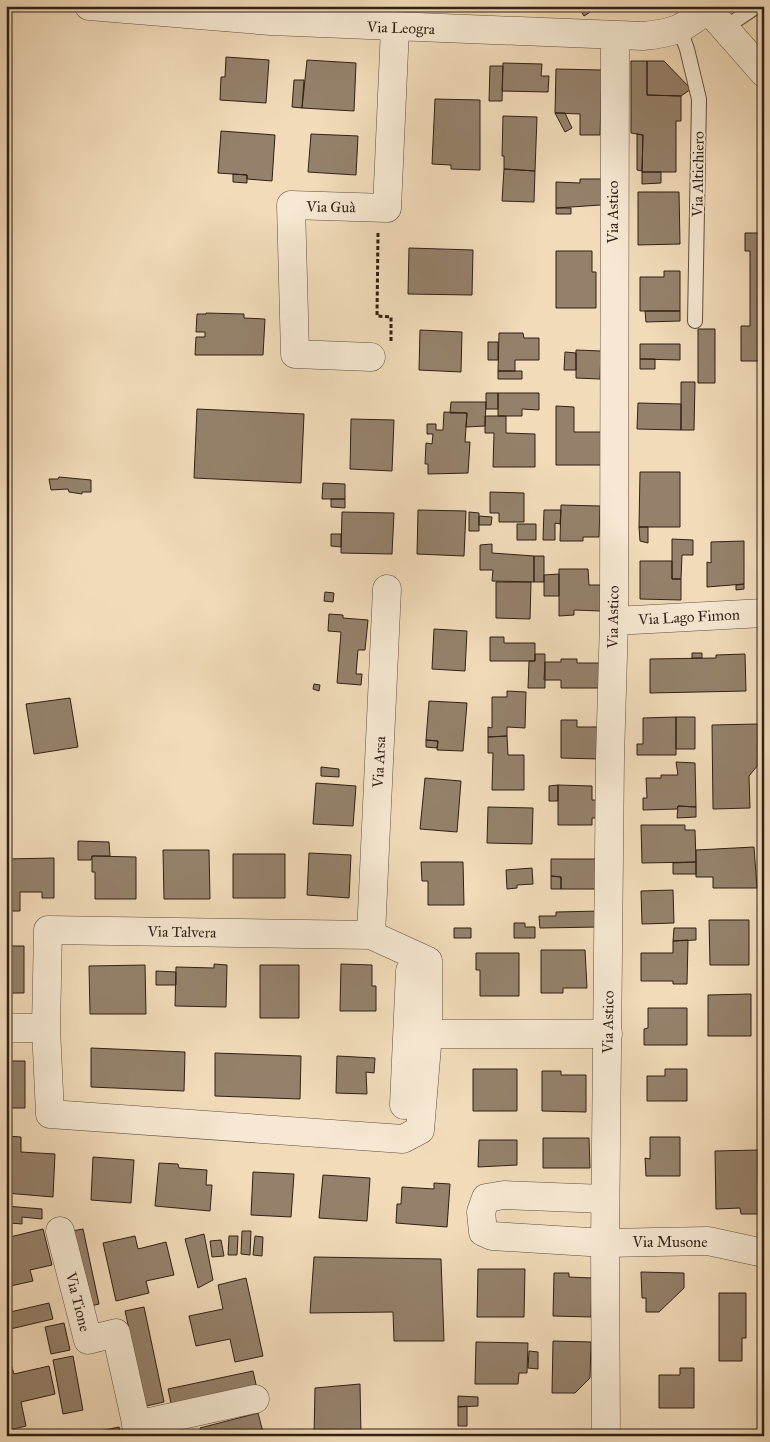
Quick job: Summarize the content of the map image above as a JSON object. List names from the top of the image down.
{
  "streets": {
    "street": [
      "Via Leogra",
      "Via Guà",
      "Via Astico",
      "Via Lago Fimon",
      "Via Arsa",
      "Via Talvera",
      "Via Musone",
      "Via Tione"
    ],
    "lane": ["Via Altichiero"]
  },
  "crossings": [
    ["Via Leogra", "Via Altichiero"],
    ["Via Leogra", "Via Guà"],
    ["Via Leogra", "Via Astico"],
    ["Via Astico", "Via Lago Fimon"],
    ["Via Astico", "Via Musone"],
    ["Via Arsa", "Via Talvera"]
  ]
}
